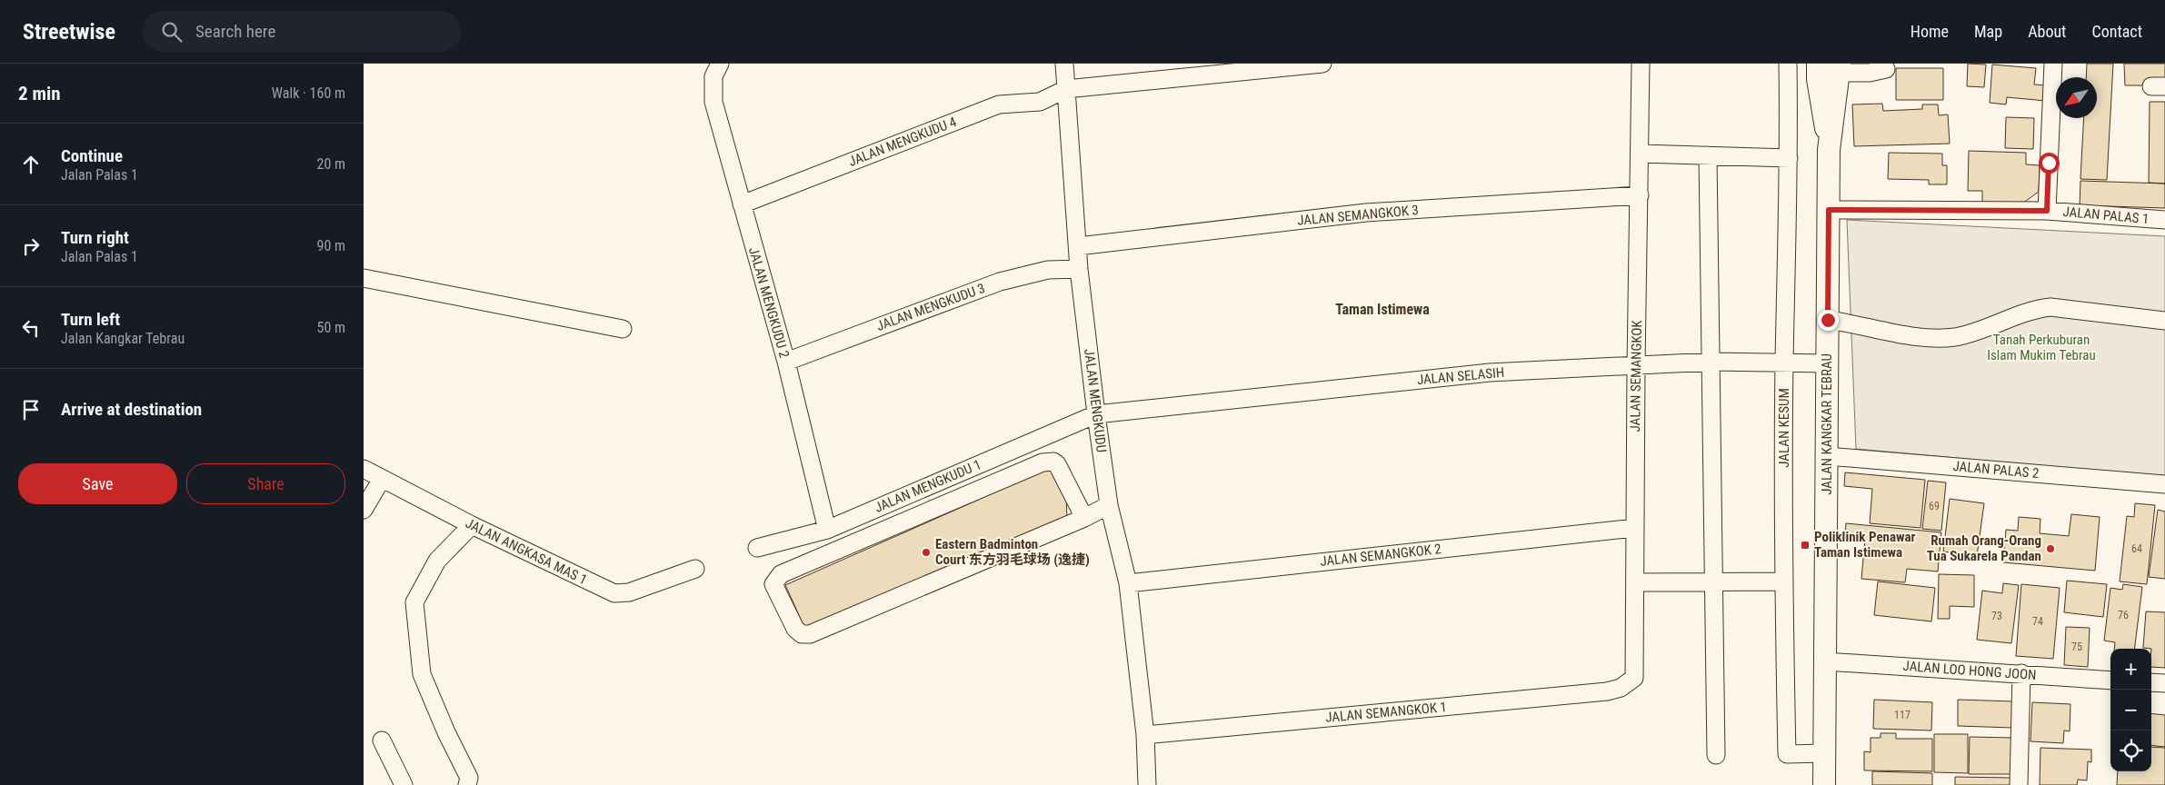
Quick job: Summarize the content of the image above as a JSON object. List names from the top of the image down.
{
  "streets": {
    "main road": ["JALAN KANGKAR TEBRAU"],
    "street": [
      "JALAN MENGKUDU 4",
      "JALAN SEMANGKOK 3",
      "JALAN PALAS 1",
      "JALAN MENGKUDU 2",
      "JALAN MENGKUDU 3",
      "JALAN SELASIH",
      "JALAN SEMANGKOK",
      "JALAN MENGKUDU",
      "JALAN KESUM",
      "JALAN PALAS 2",
      "JALAN MENGKUDU 1",
      "JALAN ANGKASA MAS 1",
      "JALAN SEMANGKOK 2",
      "JALAN LOO HONG JOON",
      "JALAN SEMANGKOK 1"
    ]
  },
  "crossings": [
    ["JALAN MENGKUDU 4", "JALAN MENGKUDU 2"],
    ["JALAN MENGKUDU 4", "JALAN MENGKUDU"],
    ["JALAN SEMANGKOK 3", "JALAN SEMANGKOK"],
    ["JALAN SEMANGKOK 3", "JALAN MENGKUDU"],
    ["JALAN PALAS 1", "JALAN KANGKAR TEBRAU"],
    ["JALAN MENGKUDU 2", "JALAN MENGKUDU 3"],
    ["JALAN MENGKUDU 2", "JALAN MENGKUDU 1"],
    ["JALAN MENGKUDU 3", "JALAN MENGKUDU"],
    ["JALAN SELASIH", "JALAN SEMANGKOK"],
    ["JALAN SELASIH", "JALAN MENGKUDU"],
    ["JALAN SELASIH", "JALAN KANGKAR TEBRAU"],
    ["JALAN SELASIH", "JALAN KESUM"],
    ["JALAN SELASIH", "JALAN MENGKUDU 1"],
    ["JALAN SEMANGKOK", "JALAN SEMANGKOK 2"],
    ["JALAN SEMANGKOK", "JALAN SEMANGKOK 1"],
    ["JALAN MENGKUDU", "JALAN MENGKUDU 1"],
    ["JALAN MENGKUDU", "JALAN SEMANGKOK 2"],
    ["JALAN MENGKUDU", "JALAN SEMANGKOK 1"],
    ["JALAN KANGKAR TEBRAU", "JALAN KESUM"],
    ["JALAN KANGKAR TEBRAU", "JALAN PALAS 2"],
    ["JALAN KANGKAR TEBRAU", "JALAN LOO HONG JOON"]
  ],
  "districts": ["Taman Istimewa"],
  "parks": ["Tanah Perkuburan Islam Mukim Tebrau"],
  "places": {
    "transit": ["Poliklinik Penawar Taman Istimewa"],
    "other": ["Rumah Orang-Orang Tua Sukarela Pandan", "Eastern Badminton Court 东方羽毛球场 (逸捷)"]
  },
  "house_numbers": [
    "69",
    "64",
    "76",
    "73",
    "74",
    "75",
    "117"
  ],
  "north": "bottom left",
  "page": {
    "header": "Streetwise",
    "search": "Search here",
    "nav": [
      "Home",
      "Map",
      "About",
      "Contact"
    ],
    "heading": ["2 min", "Walk · 160 m"],
    "list": [
      ["Continue", "Jalan Palas 1", "20 m"],
      ["Turn right", "Jalan Palas 1", "90 m"],
      ["Turn left", "Jalan Kangkar Tebrau", "50 m"],
      "Arrive at destination"
    ],
    "buttons": ["Save", "Share"],
    "map_buttons": ["+", "−"]
  }
}
